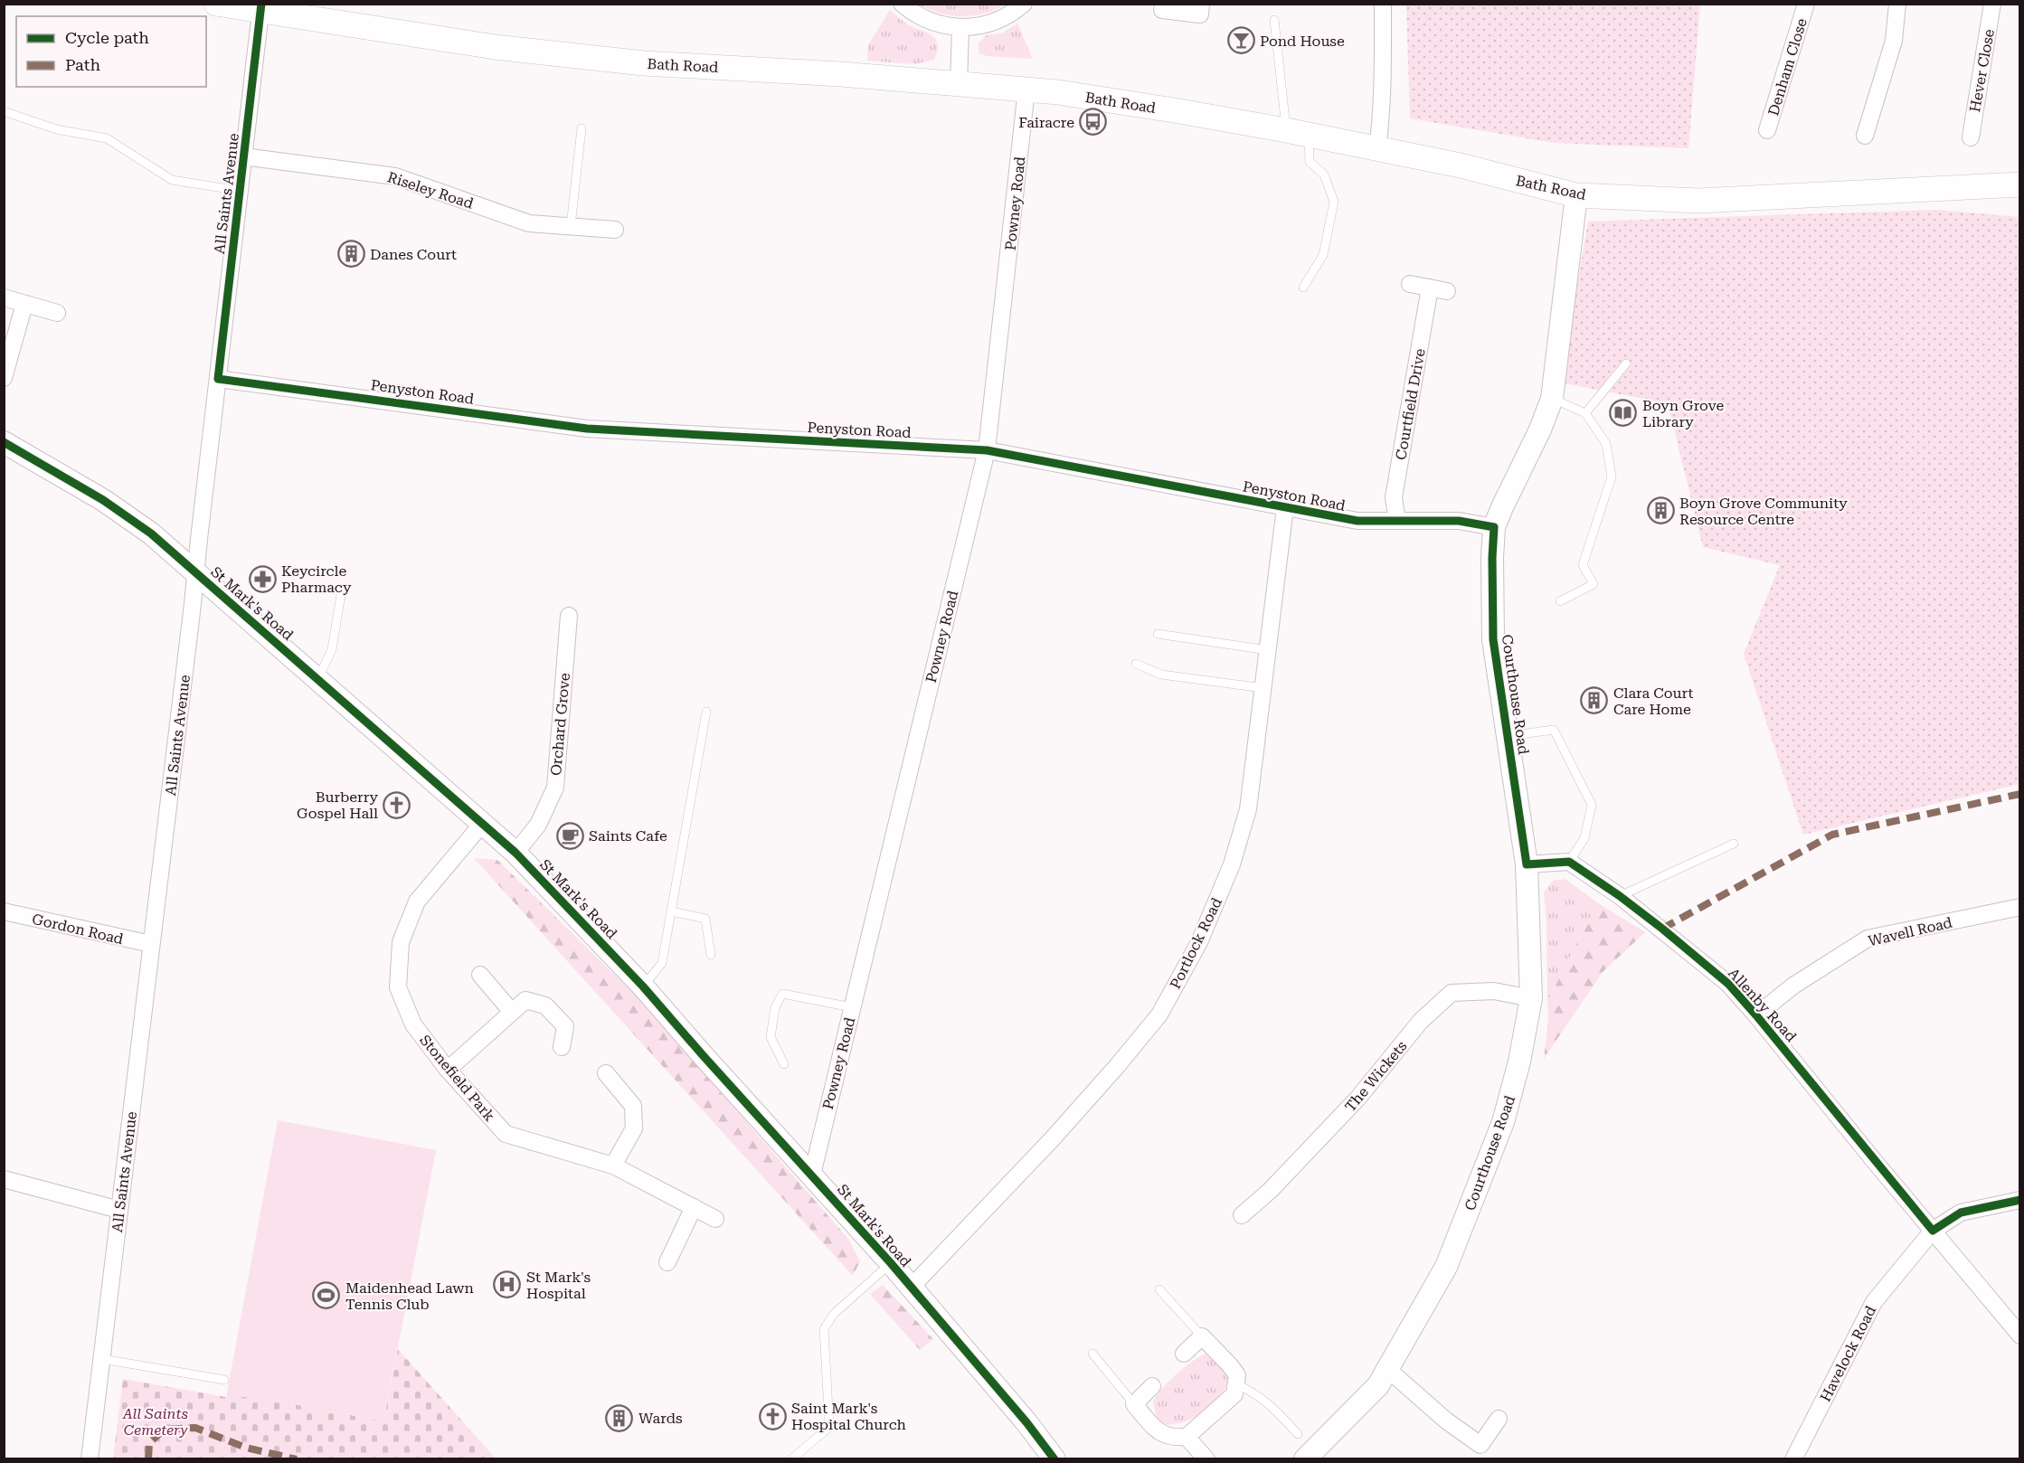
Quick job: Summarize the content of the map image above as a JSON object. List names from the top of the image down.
{
  "streets": {
    "main road": ["Bath Road"],
    "street": [
      "Denham Close",
      "Hever Close",
      "Riseley Road",
      "All Saints Avenue",
      "Powney Road",
      "Penyston Road",
      "Courtfield Drive",
      "St Mark's Road",
      "Courthouse Road",
      "Orchard Grove",
      "Gordon Road",
      "Wavell Road",
      "Portlock Road",
      "Allenby Road",
      "The Wickets",
      "Stonefield Park",
      "Havelock Road"
    ]
  },
  "crossings": [
    ["Bath Road", "All Saints Avenue"],
    ["Bath Road", "Powney Road"],
    ["Bath Road", "Courthouse Road"],
    ["Riseley Road", "All Saints Avenue"],
    ["All Saints Avenue", "Penyston Road"],
    ["All Saints Avenue", "St Mark's Road"],
    ["All Saints Avenue", "Gordon Road"],
    ["Powney Road", "Penyston Road"],
    ["Powney Road", "St Mark's Road"],
    ["Penyston Road", "Courtfield Drive"],
    ["Penyston Road", "Courthouse Road"],
    ["Penyston Road", "Portlock Road"],
    ["St Mark's Road", "Orchard Grove"],
    ["St Mark's Road", "Portlock Road"],
    ["St Mark's Road", "Stonefield Park"],
    ["Courthouse Road", "The Wickets"],
    ["Wavell Road", "Allenby Road"],
    ["Allenby Road", "Havelock Road"]
  ],
  "parks": ["All Saints Cemetery"],
  "places": {
    "bar": ["Pond House"],
    "bus stop": ["Fairacre"],
    "building": [
      "Danes Court",
      "Boyn Grove Community Resource Centre",
      "Clara Court Care Home",
      "Wards"
    ],
    "library": ["Boyn Grove Library"],
    "pharmacy": ["Keycircle Pharmacy"],
    "church": ["Burberry Gospel Hall", "Saint Mark's Hospital Church"],
    "cafe": ["Saints Cafe"],
    "hospital": ["St Mark's Hospital"],
    "sports": ["Maidenhead Lawn Tennis Club"]
  },
  "legend": ["Cycle path", "Path"]
}
